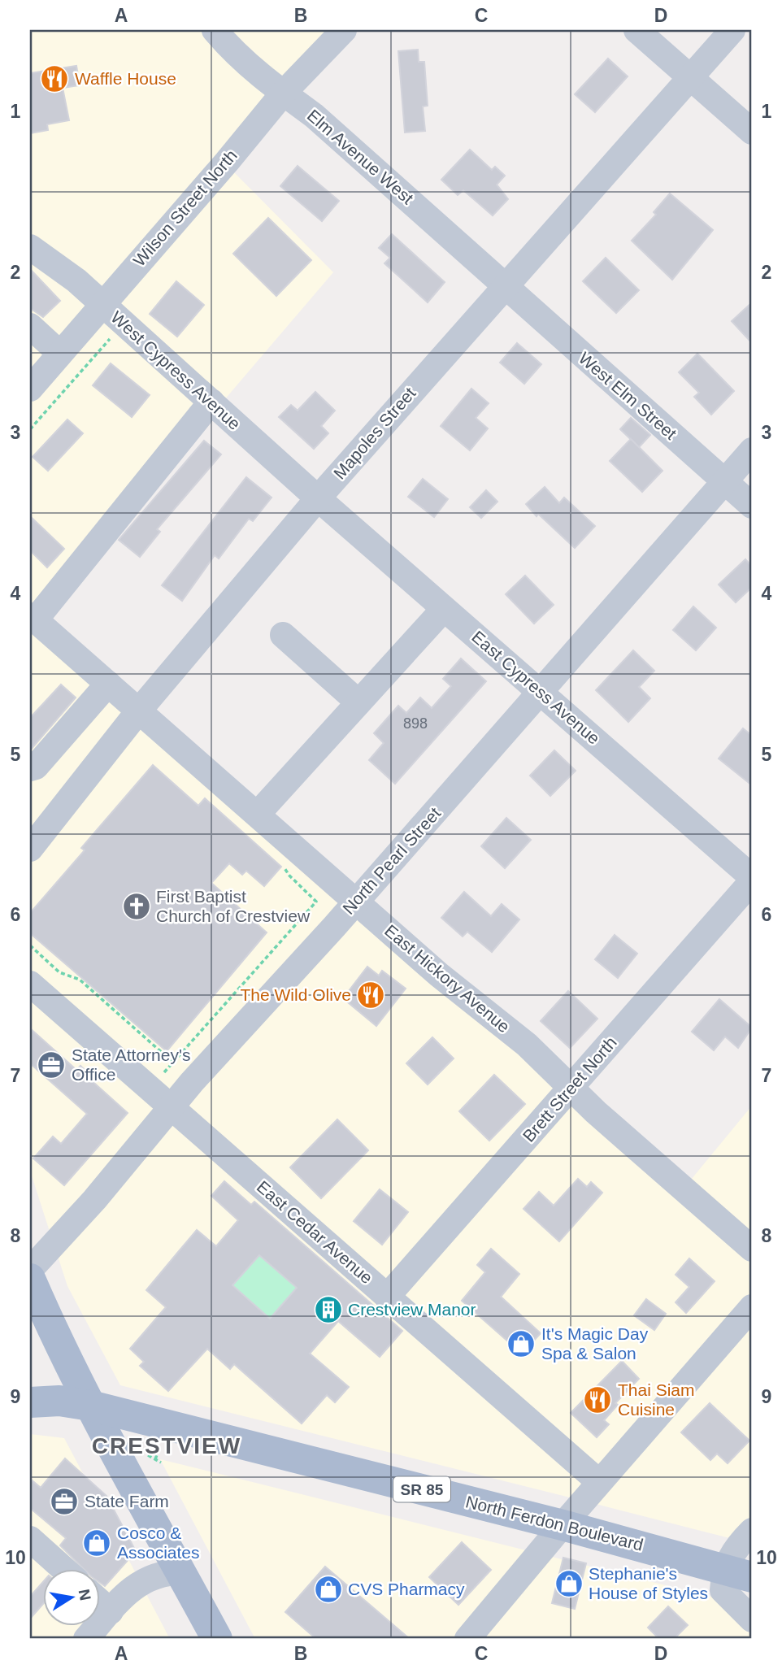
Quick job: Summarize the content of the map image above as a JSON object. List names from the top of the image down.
{
  "streets": {
    "main road": ["SR 85", "North Ferdon Boulevard"],
    "street": [
      "Elm Avenue West",
      "Wilson Street North",
      "West Cypress Avenue",
      "West Elm Street",
      "Mapoles Street",
      "East Cypress Avenue",
      "North Pearl Street",
      "East Hickory Avenue",
      "Brett Street North",
      "East Cedar Avenue"
    ]
  },
  "crossings": [
    ["Elm Avenue West", "Wilson Street North"],
    ["Elm Avenue West", "West Elm Street"],
    ["Elm Avenue West", "Mapoles Street"],
    ["Wilson Street North", "West Cypress Avenue"],
    ["West Cypress Avenue", "Mapoles Street"],
    ["West Cypress Avenue", "East Cypress Avenue"],
    ["West Elm Street", "Mapoles Street"],
    ["West Elm Street", "North Pearl Street"],
    ["Mapoles Street", "East Cypress Avenue"],
    ["Mapoles Street", "East Hickory Avenue"],
    ["East Cypress Avenue", "North Pearl Street"],
    ["East Cypress Avenue", "Brett Street North"],
    ["North Pearl Street", "East Hickory Avenue"],
    ["North Pearl Street", "East Cedar Avenue"],
    ["East Hickory Avenue", "Brett Street North"],
    ["Brett Street North", "East Cedar Avenue"],
    ["SR 85", "North Ferdon Boulevard"]
  ],
  "districts": ["CRESTVIEW"],
  "places": {
    "restaurant": ["Waffle House", "The Wild Olive", "Thai Siam Cuisine"],
    "church": ["First Baptist Church of Crestview"],
    "office": ["State Attorney's Office", "State Farm"],
    "building": ["Crestview Manor"],
    "shop": [
      "It's Magic Day Spa & Salon",
      "Cosco & Associates",
      "Stephanie's House of Styles",
      "CVS Pharmacy"
    ]
  },
  "house_numbers": ["898"],
  "north": "right",
  "grid": {
    "columns": [
      "A",
      "B",
      "C",
      "D"
    ],
    "rows": [
      "1",
      "2",
      "3",
      "4",
      "5",
      "6",
      "7",
      "8",
      "9",
      "10"
    ]
  }
}
